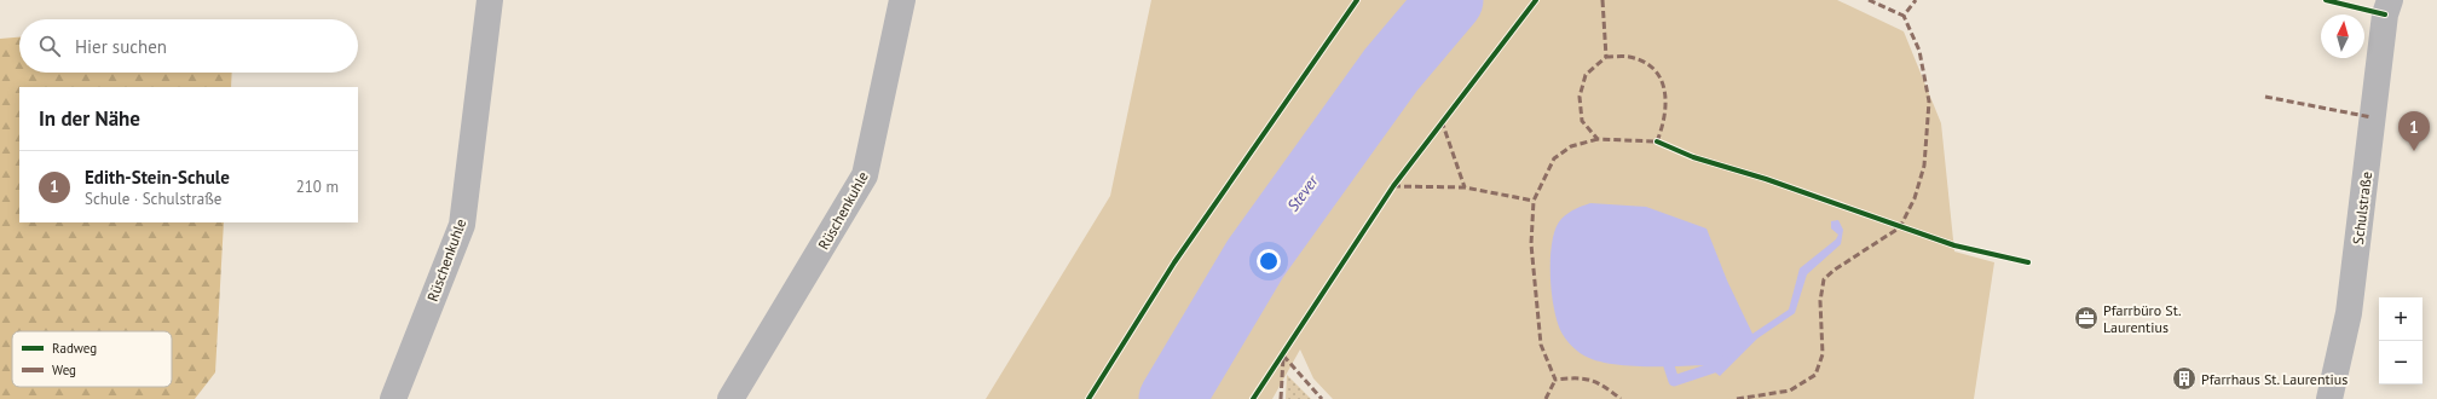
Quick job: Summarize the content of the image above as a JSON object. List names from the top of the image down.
{
  "streets": {
    "street": ["Schulstraße", "Rüschenkuhle"]
  },
  "water": ["Stever"],
  "places": {
    "office": ["Pfarrbüro St. Laurentius"],
    "building": ["Pfarrhaus St. Laurentius"]
  },
  "legend": ["Radweg", "Weg"],
  "north": "top",
  "page": {
    "search": "Hier suchen",
    "heading": "In der Nähe",
    "pins": "1",
    "list": [
      {
        "mark": "1",
        "name": "Edith-Stein-Schule",
        "note": "Schule · Schulstraße",
        "value": "210 m"
      }
    ],
    "map_buttons": ["+", "−"]
  }
}
